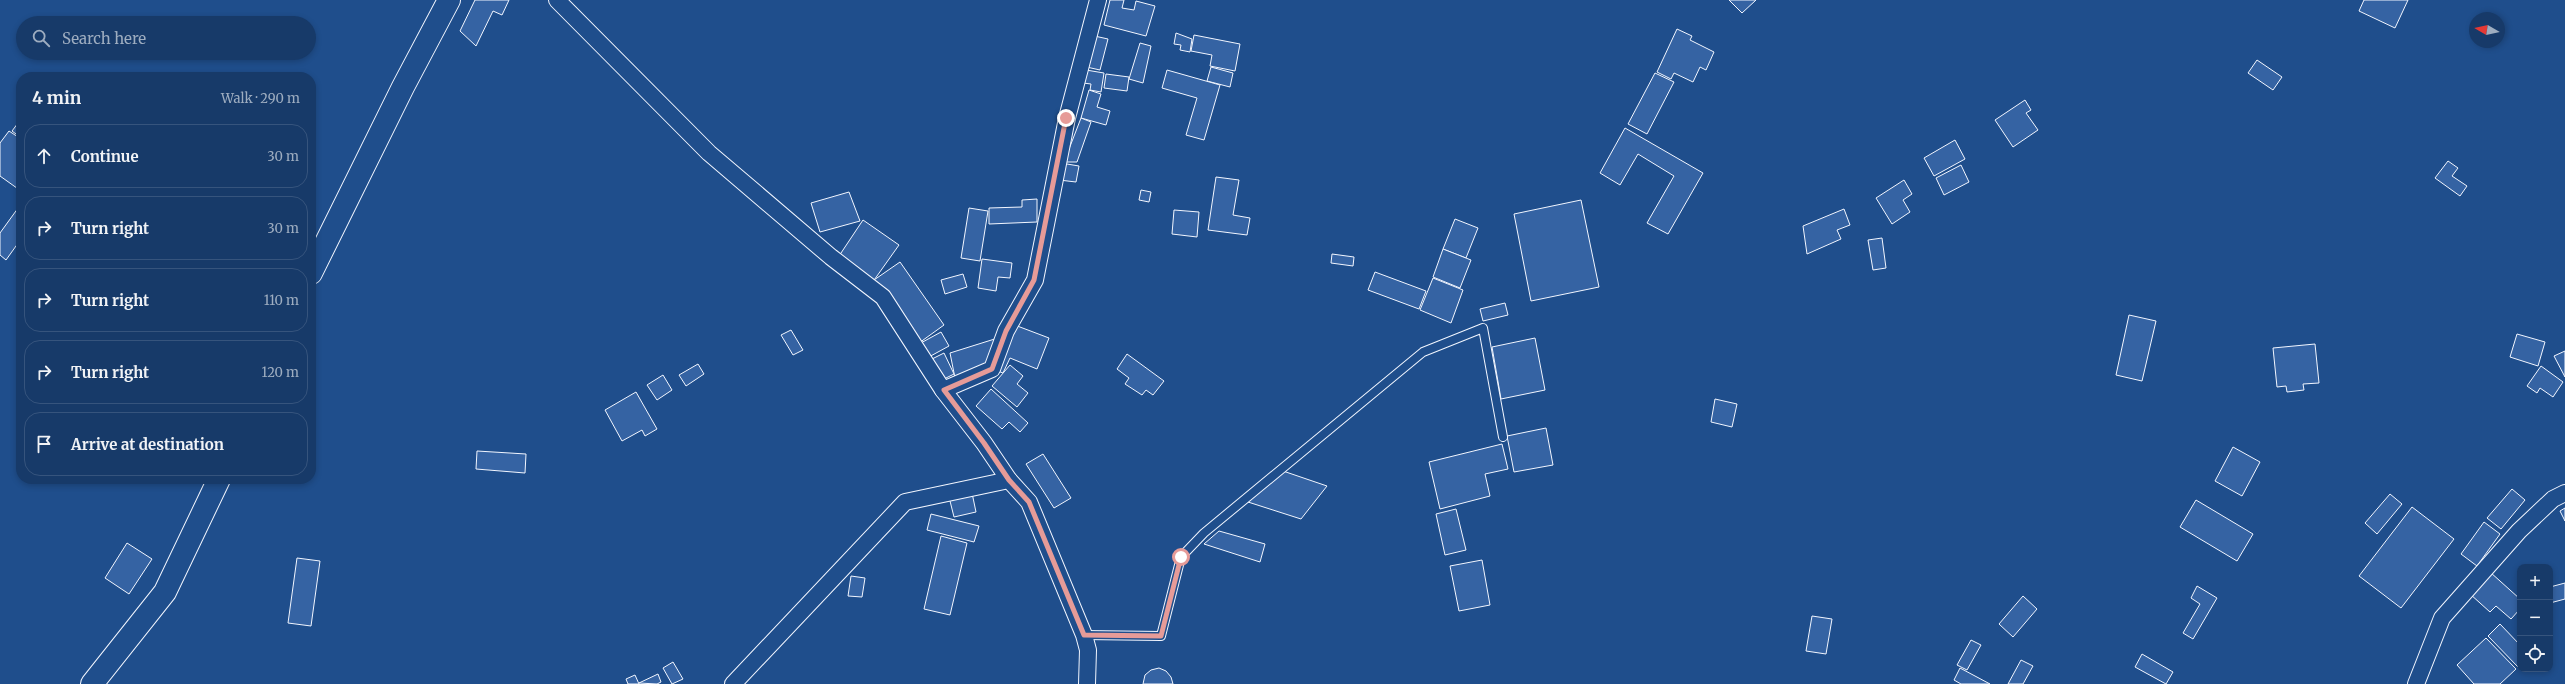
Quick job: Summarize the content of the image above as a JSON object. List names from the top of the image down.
{
  "north": "left",
  "page": {
    "search": "Search here",
    "heading": ["4 min", "Walk · 290 m"],
    "list": [
      ["Continue", "30 m"],
      ["Turn right", "30 m"],
      ["Turn right", "110 m"],
      ["Turn right", "120 m"],
      "Arrive at destination"
    ],
    "map_buttons": ["+", "−"]
  }
}
